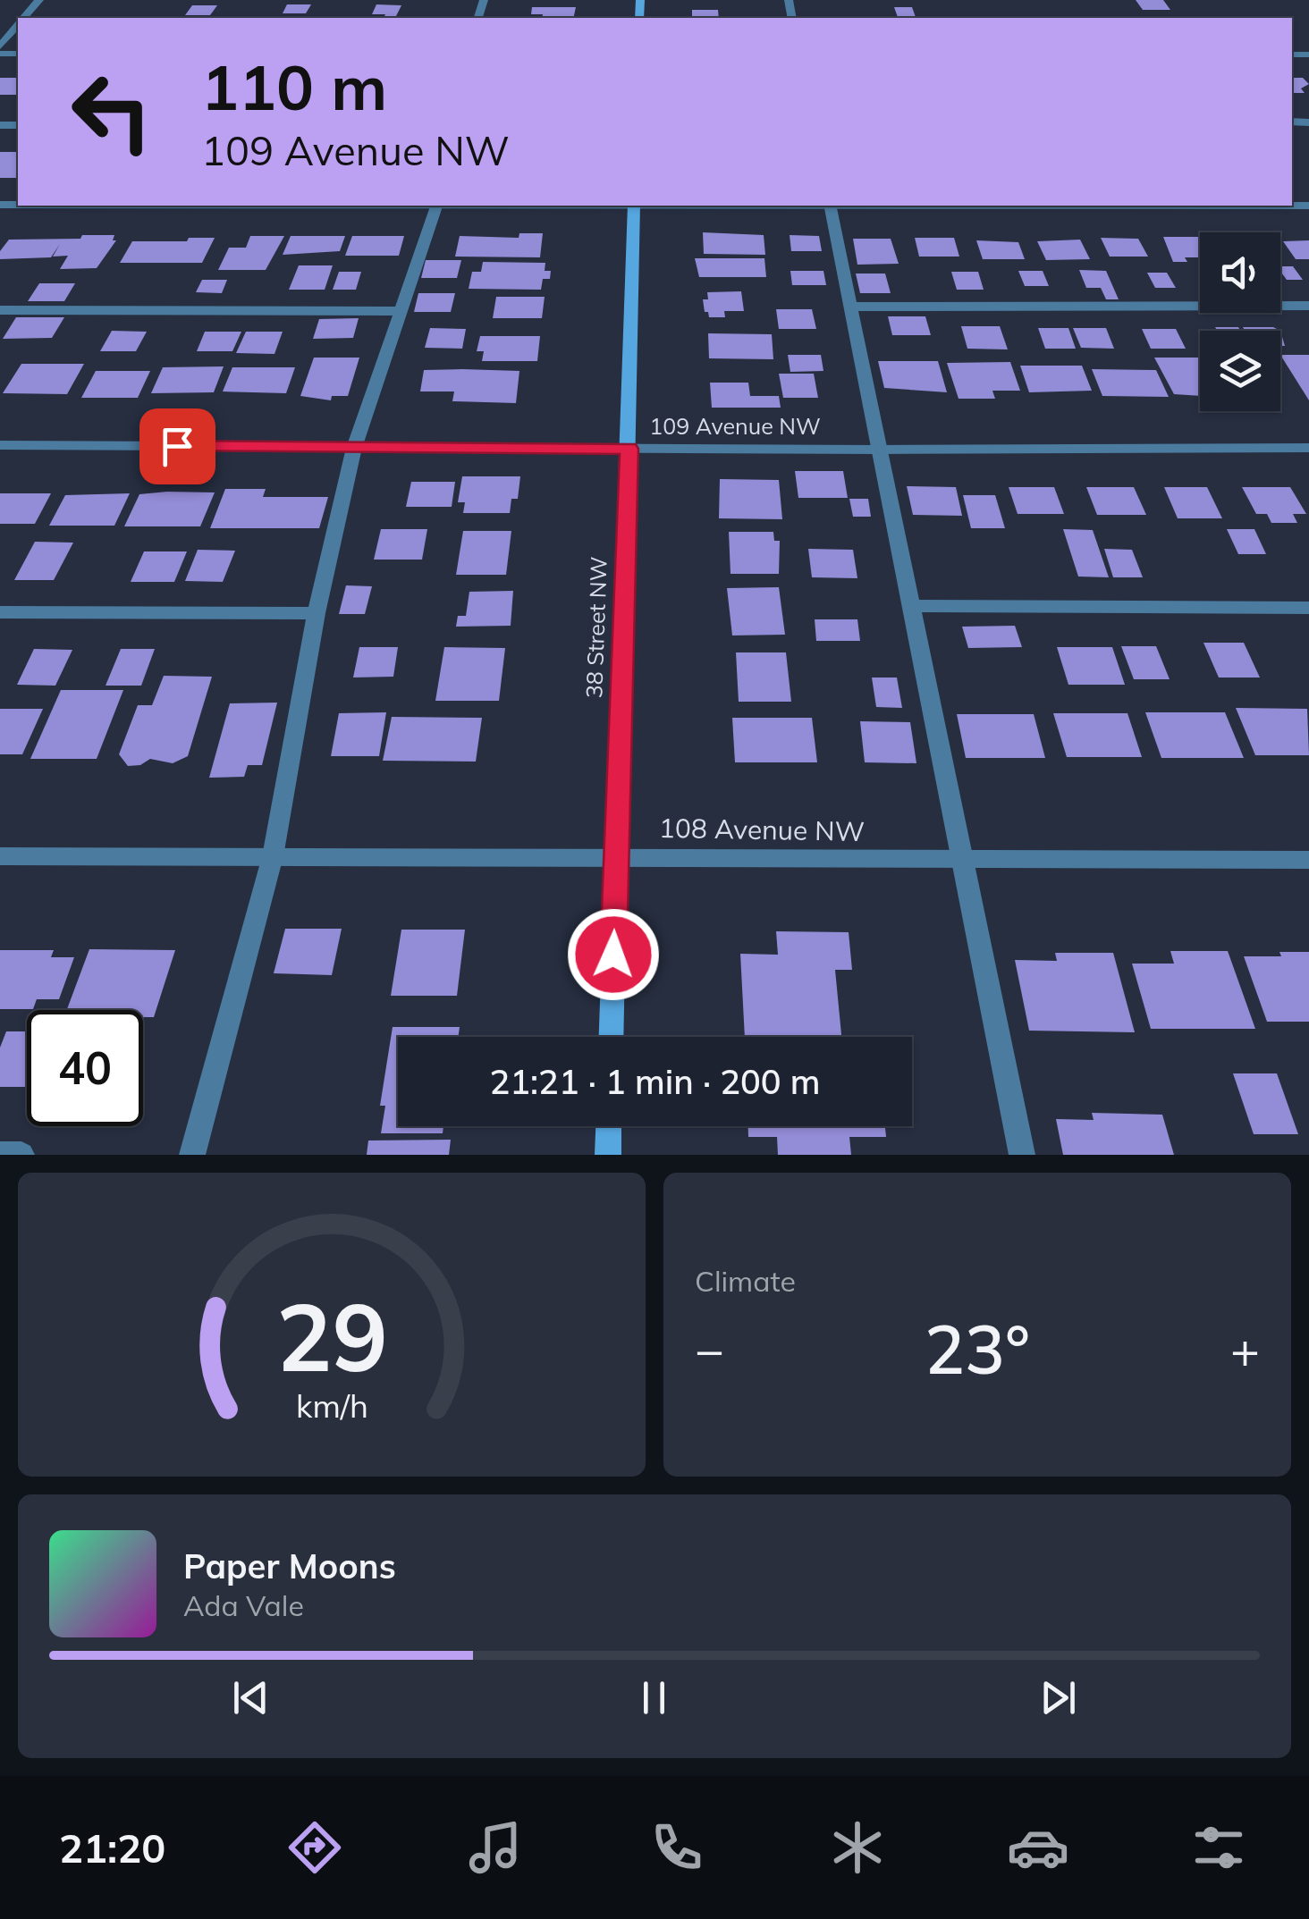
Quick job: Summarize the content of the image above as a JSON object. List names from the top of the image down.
{
  "streets": {
    "street": ["109 Avenue NW", "38 Street NW", "108 Avenue NW"]
  },
  "crossings": [
    ["109 Avenue NW", "38 Street NW"],
    ["38 Street NW", "108 Avenue NW"]
  ],
  "page": {
    "turn": ["110 m", "109 Avenue NW"],
    "limit": "40",
    "trip": "21:21 · 1 min · 200 m",
    "tile": "Climate",
    "heat": ["−", "23°", "+"],
    "song": ["Paper Moons", "Ada Vale"],
    "tabs": "21:20",
    "gauge": ["29", "km/h"]
  }
}
